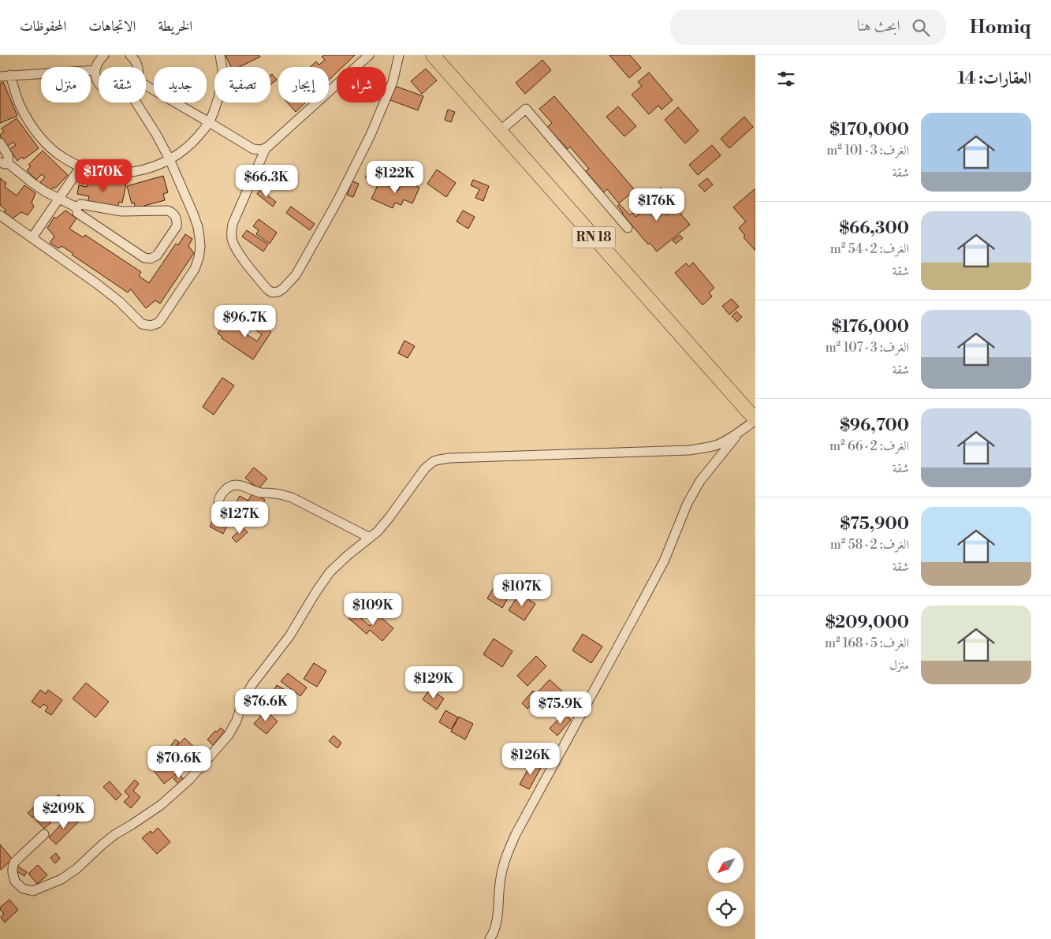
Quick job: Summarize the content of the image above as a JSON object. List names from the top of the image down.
{
  "streets": {
    "main road": ["RN 18"]
  },
  "north": "bottom left",
  "page": {
    "header": "Homiq",
    "search": "ابحث هنا",
    "nav": ["الخريطة", "الاتجاهات", "المحفوظات"],
    "heading": "العقارات: 14",
    "chip": [
      "شراء",
      "إيجار",
      "تصفية",
      "جديد",
      "شقة",
      "منزل"
    ],
    "list": [
      {
        "name": "$170,000",
        "note": "الغرف: 3 · 101 m² · شقة"
      },
      {
        "name": "$66,300",
        "note": "الغرف: 2 · 54 m² · شقة"
      },
      {
        "name": "$176,000",
        "note": "الغرف: 3 · 107 m² · شقة"
      },
      {
        "name": "$96,700",
        "note": "الغرف: 2 · 66 m² · شقة"
      },
      {
        "name": "$75,900",
        "note": "الغرف: 2 · 58 m² · شقة"
      },
      {
        "name": "$209,000",
        "note": "الغرف: 5 · 168 m² · منزل"
      }
    ],
    "price": [
      "$170K",
      "$122K",
      "$66.3K",
      "$176K",
      "$96.7K",
      "$127K",
      "$107K",
      "$109K",
      "$129K",
      "$76.6K",
      "$75.9K",
      "$126K",
      "$70.6K",
      "$209K"
    ]
  }
}
